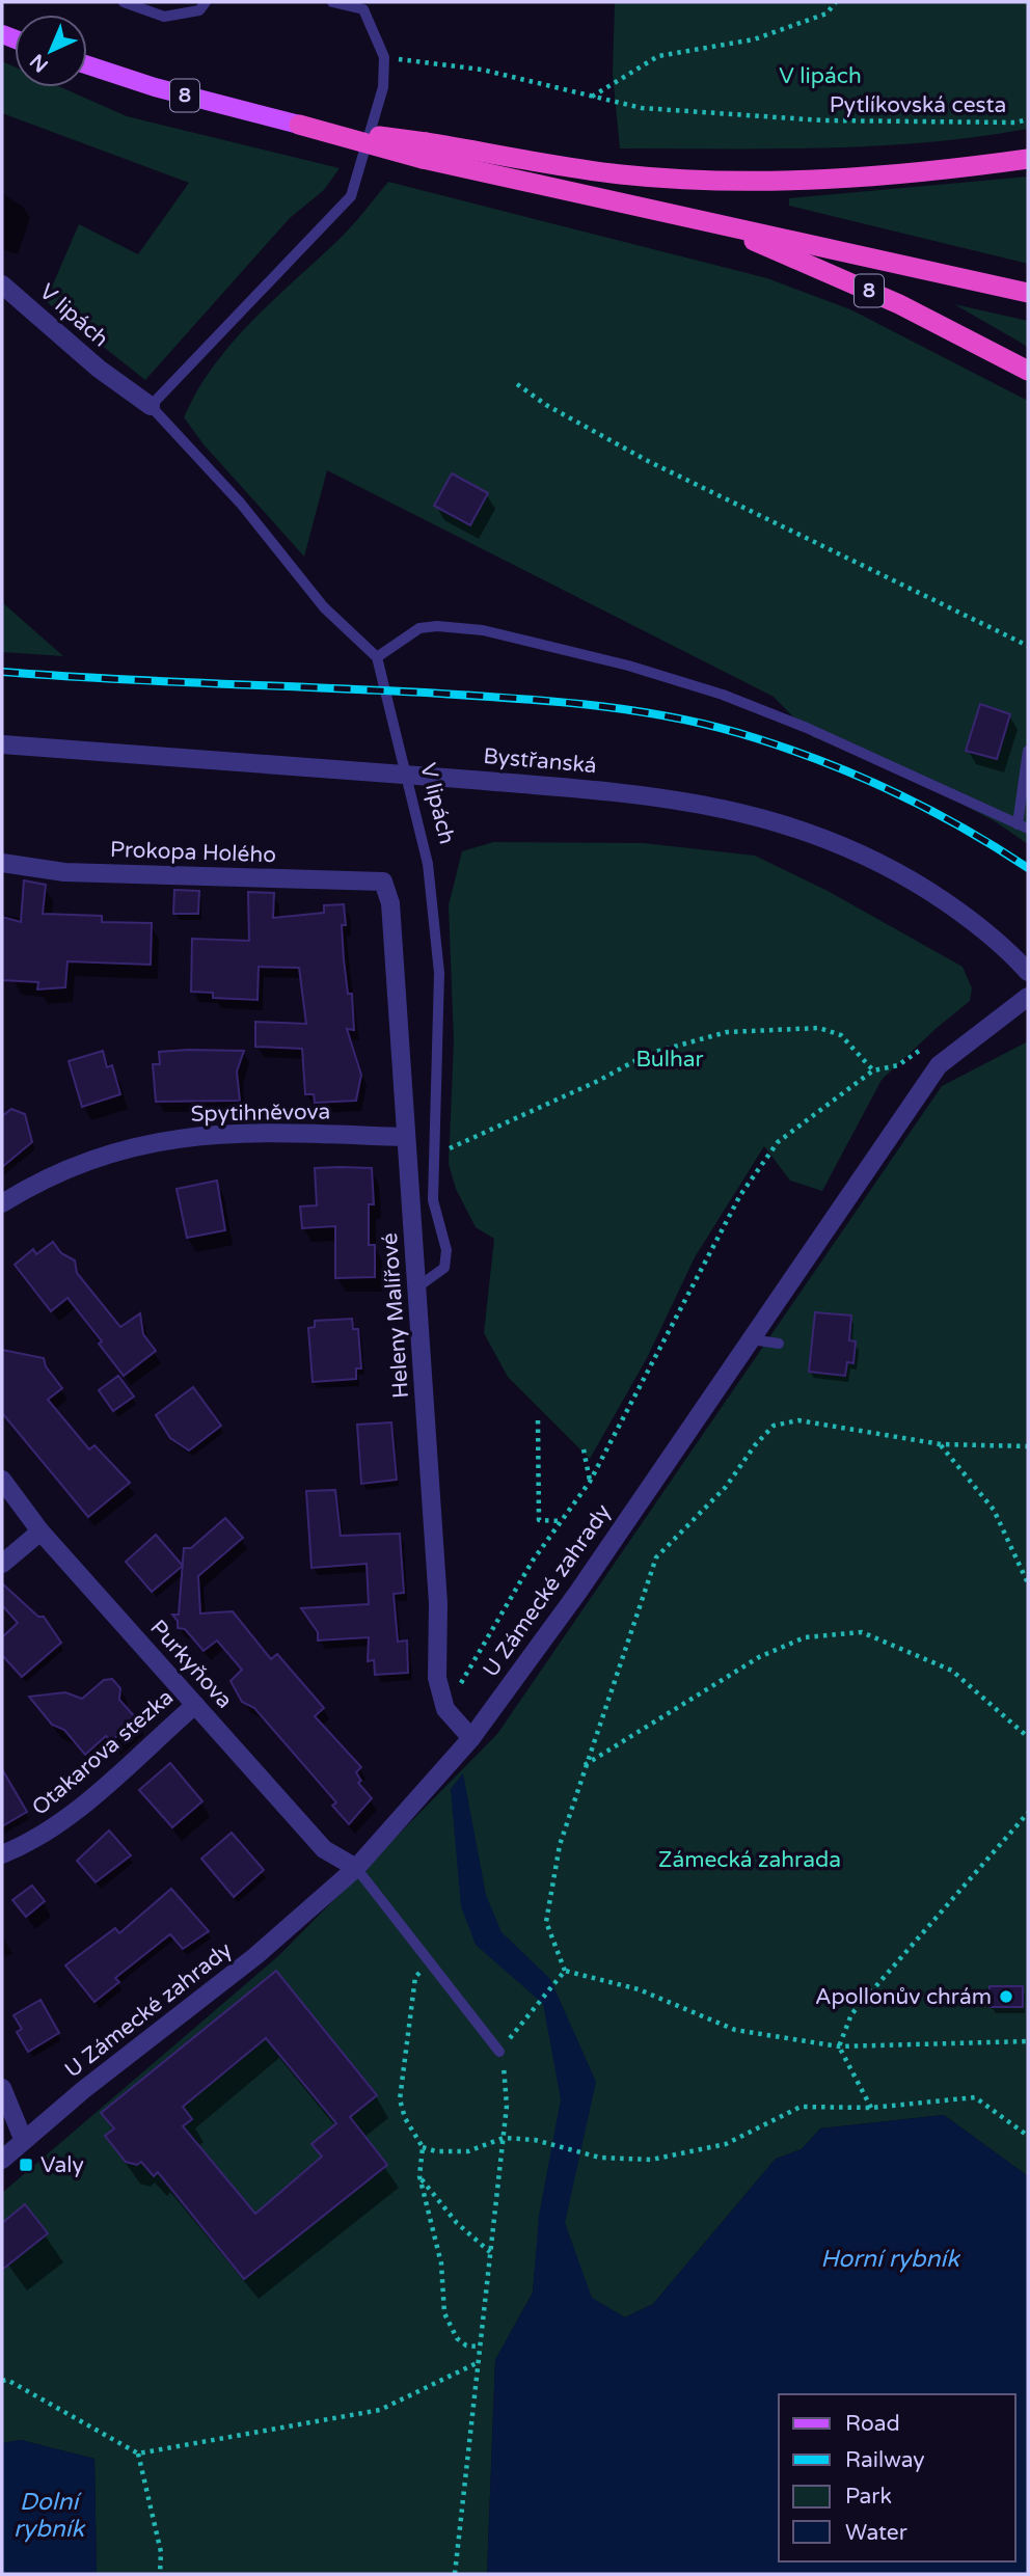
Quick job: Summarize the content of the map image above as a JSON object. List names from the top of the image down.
{
  "streets": {
    "highway": ["8"],
    "street": [
      "V lipách",
      "Bystřanská",
      "Prokopa Holého",
      "Spytihněvova",
      "Heleny Malířové",
      "U Zámecké zahrady",
      "Purkyňova",
      "Otakarova stezka"
    ],
    "path": ["Pytlíkovská cesta"]
  },
  "crossings": [
    ["V lipách", "Heleny Malířové"],
    ["Prokopa Holého", "Heleny Malířové"],
    ["Spytihněvova", "Heleny Malířové"],
    ["Heleny Malířové", "U Zámecké zahrady"],
    ["U Zámecké zahrady", "Purkyňova"],
    ["Purkyňova", "Otakarova stezka"]
  ],
  "water": ["Horní rybník", "Dolní rybník"],
  "parks": ["V lipách", "Bulhar", "Zámecká zahrada"],
  "places": {
    "other": ["Apollonův chrám"],
    "transit": ["Valy"]
  },
  "legend": [
    "Road",
    "Railway",
    "Park",
    "Water"
  ],
  "north": "bottom left"
}
